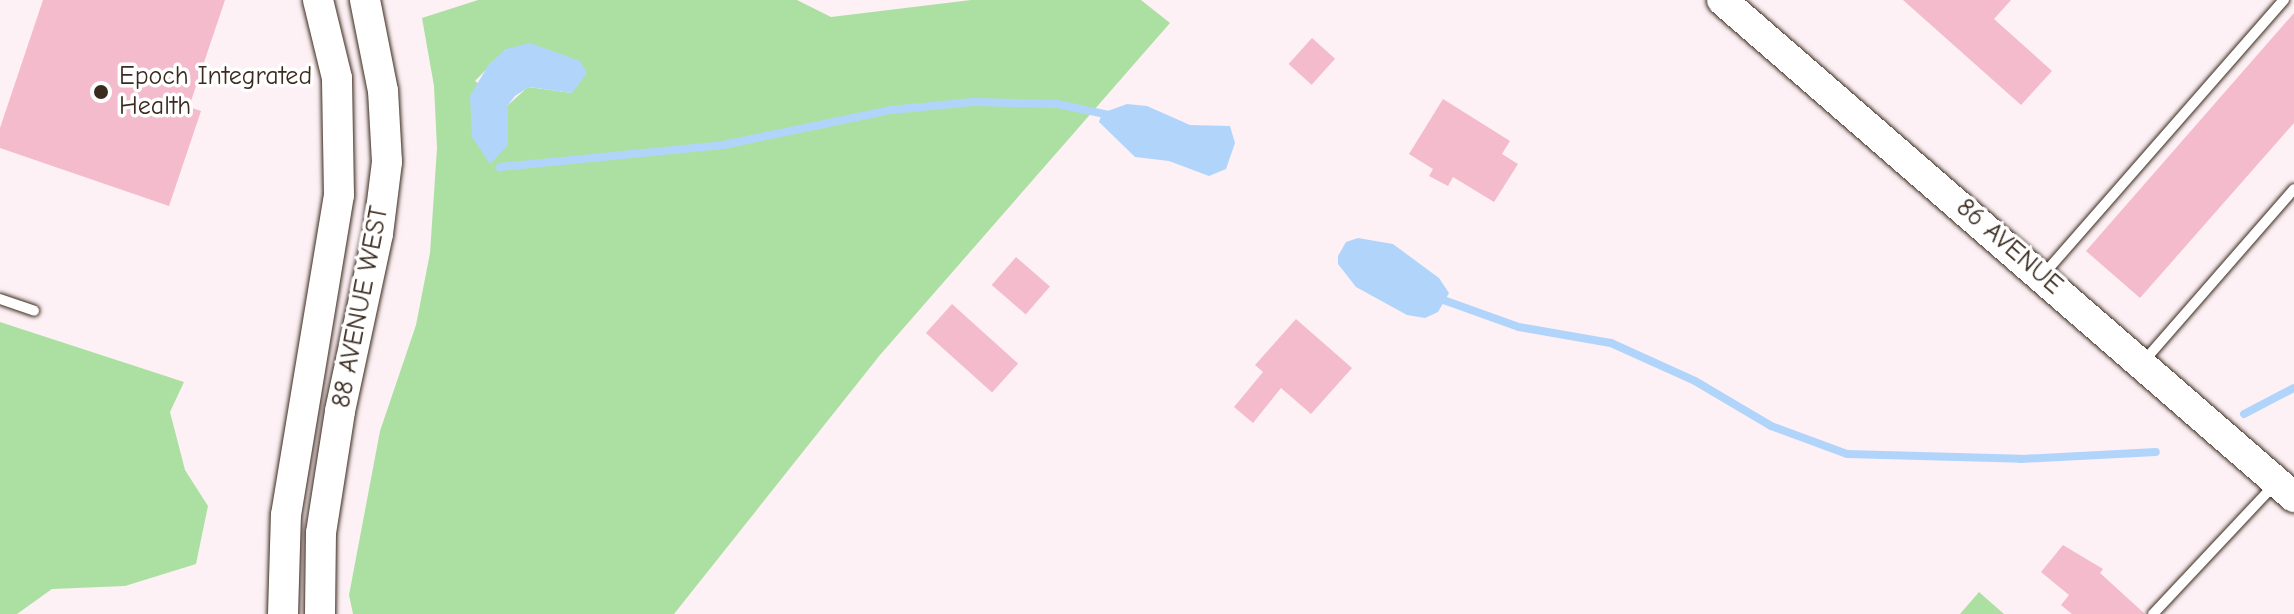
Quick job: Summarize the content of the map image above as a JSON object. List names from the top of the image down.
{
  "streets": {
    "main road": ["86 AVENUE", "88 AVENUE WEST"]
  },
  "places": ["Epoch Integrated Health"]
}
